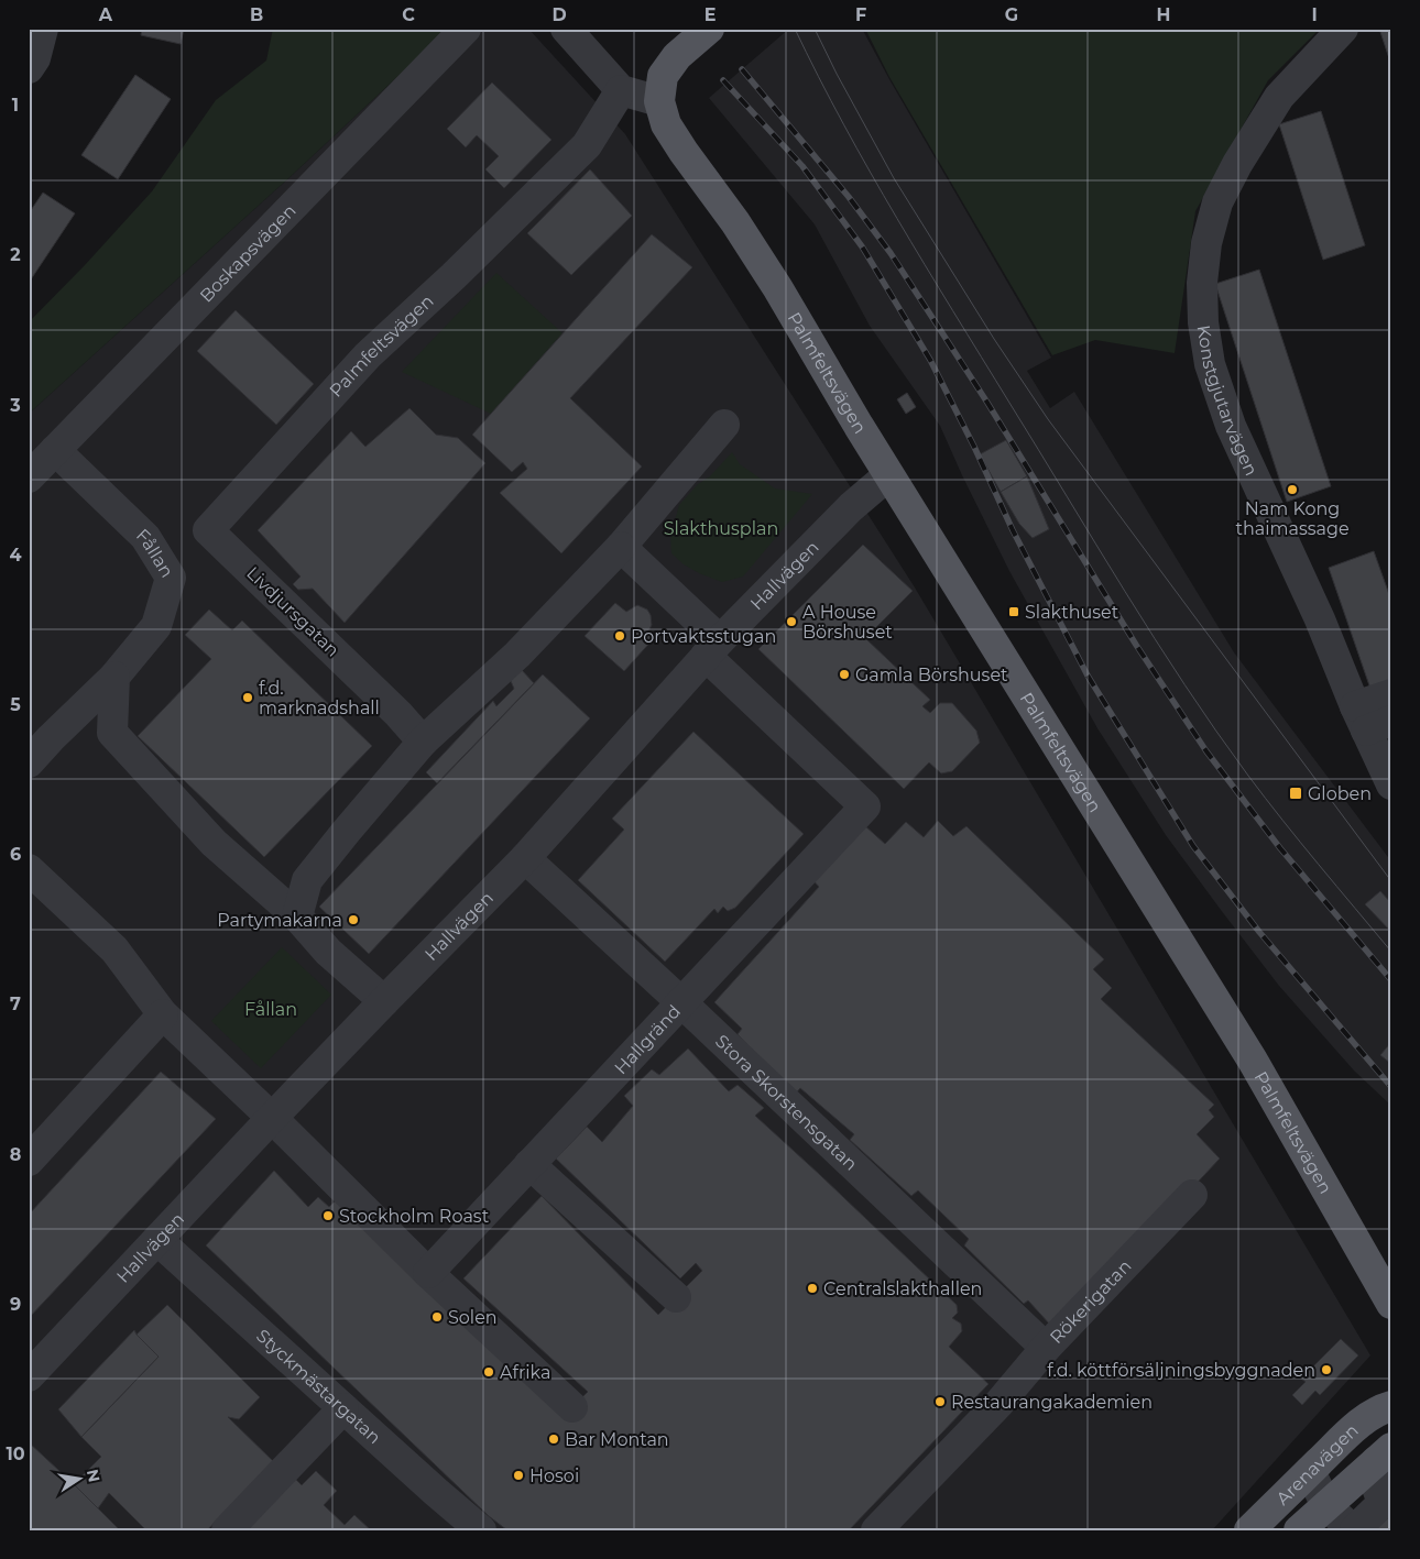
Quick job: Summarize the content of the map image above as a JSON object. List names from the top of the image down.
{
  "streets": {
    "main road": ["Palmfeltsvägen", "Arenavägen"],
    "street": [
      "Boskapsvägen",
      "Konstgjutarvägen",
      "Fållan",
      "Hallvägen",
      "Livdjursgatan",
      "Hallgränd",
      "Stora Skorstensgatan",
      "Rökerigatan",
      "Styckmästargatan"
    ]
  },
  "crossings": [
    ["Boskapsvägen", "Fållan"],
    ["Palmfeltsvägen", "Hallvägen"],
    ["Palmfeltsvägen", "Livdjursgatan"],
    ["Hallvägen", "Hallgränd"],
    ["Hallvägen", "Stora Skorstensgatan"],
    ["Hallvägen", "Styckmästargatan"],
    ["Hallgränd", "Stora Skorstensgatan"],
    ["Stora Skorstensgatan", "Rökerigatan"]
  ],
  "parks": ["Slakthusplan", "Fållan"],
  "places": {
    "other": [
      "Nam Kong thaimassage",
      "A House Börshuset",
      "Portvaktsstugan",
      "Gamla Börshuset",
      "f.d. marknadshall",
      "Partymakarna",
      "Stockholm Roast",
      "Centralslakthallen",
      "Solen",
      "f.d. köttförsäljningsbyggnaden",
      "Afrika",
      "Restaurangakademien",
      "Bar Montan",
      "Hosoi"
    ],
    "transit": ["Slakthuset", "Globen"]
  },
  "north": "right",
  "grid": {
    "columns": [
      "A",
      "B",
      "C",
      "D",
      "E",
      "F",
      "G",
      "H",
      "I"
    ],
    "rows": [
      "1",
      "2",
      "3",
      "4",
      "5",
      "6",
      "7",
      "8",
      "9",
      "10"
    ]
  }
}
